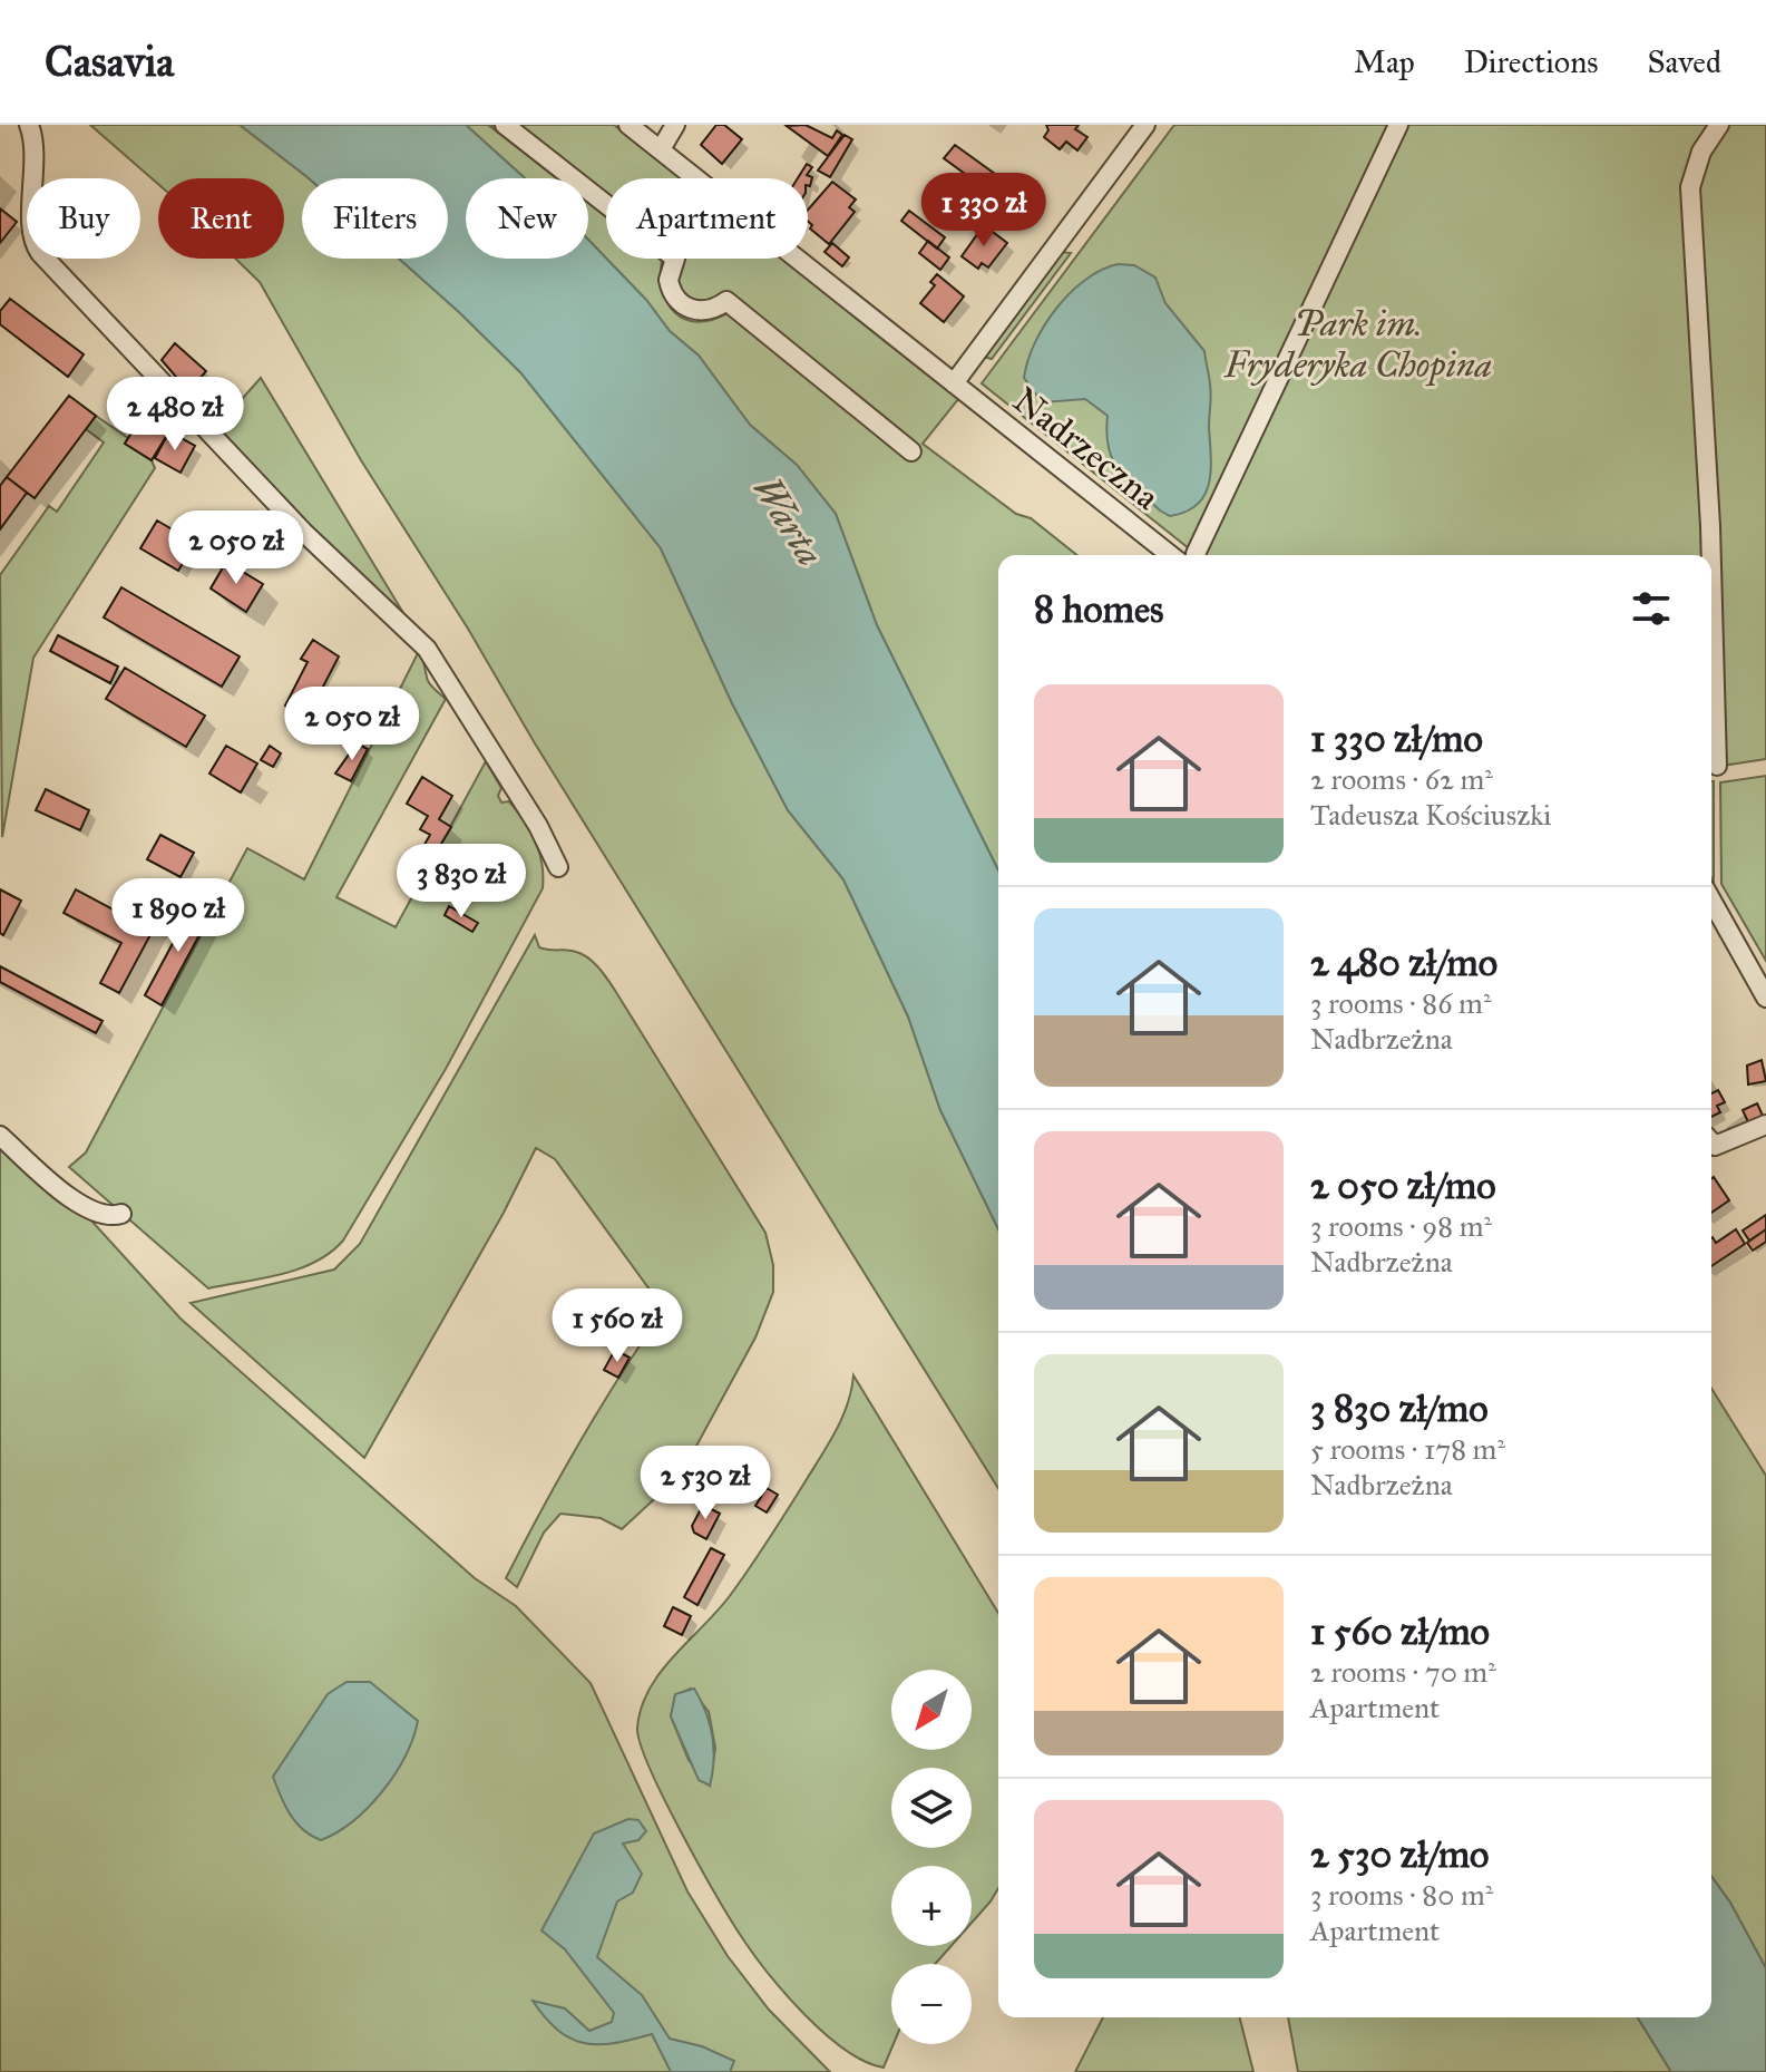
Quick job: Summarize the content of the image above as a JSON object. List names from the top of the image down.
{
  "streets": {
    "street": ["Nadrzeczna"]
  },
  "water": ["Warta"],
  "parks": ["Park im. Fryderyka Chopina"],
  "north": "bottom left",
  "page": {
    "header": "Casavia",
    "nav": ["Map", "Directions", "Saved"],
    "price": [
      "1 330 zł",
      "2 480 zł",
      "2 050 zł",
      "2 050 zł",
      "3 830 zł",
      "1 890 zł",
      "1 560 zł",
      "2 530 zł"
    ],
    "chip": [
      "Buy",
      "Rent",
      "Filters",
      "New",
      "Apartment"
    ],
    "heading": "8 homes",
    "list": [
      {
        "name": "1 330 zł/mo",
        "note": "2 rooms · 62 m² · Tadeusza Kościuszki"
      },
      {
        "name": "2 480 zł/mo",
        "note": "3 rooms · 86 m² · Nadbrzeżna"
      },
      {
        "name": "2 050 zł/mo",
        "note": "3 rooms · 98 m² · Nadbrzeżna"
      },
      {
        "name": "3 830 zł/mo",
        "note": "5 rooms · 178 m² · Nadbrzeżna"
      },
      {
        "name": "1 560 zł/mo",
        "note": "2 rooms · 70 m² · Apartment"
      },
      {
        "name": "2 530 zł/mo",
        "note": "3 rooms · 80 m² · Apartment"
      }
    ],
    "map_buttons": ["+", "−"]
  }
}
